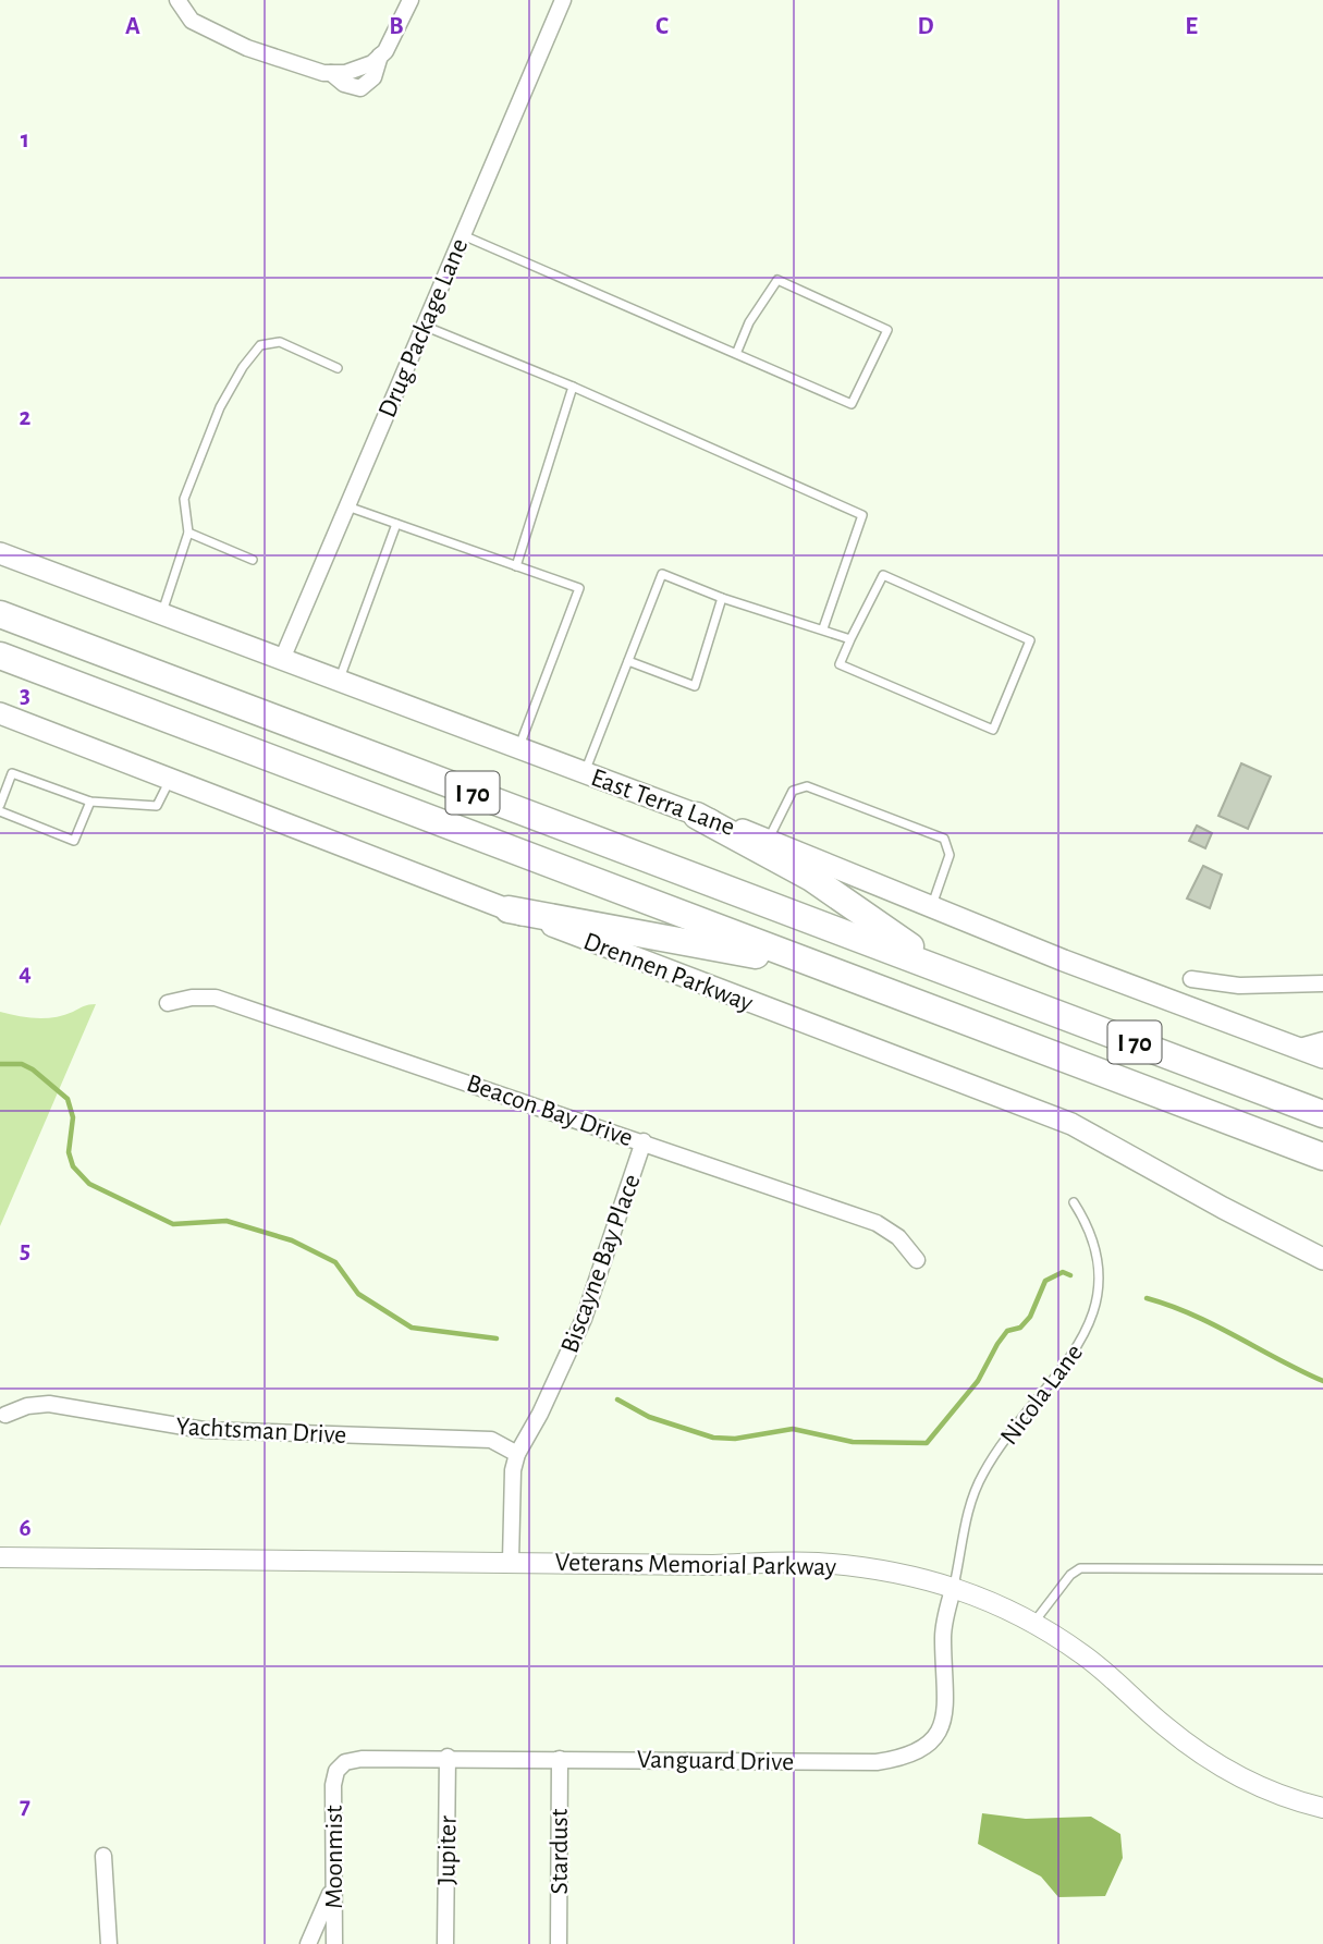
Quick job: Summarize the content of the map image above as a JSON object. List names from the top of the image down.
{
  "streets": {
    "highway": ["I 70"],
    "main road": ["East Terra Lane", "Drennen Parkway"],
    "street": [
      "Drug Package Lane",
      "Beacon Bay Drive",
      "Biscayne Bay Place",
      "Yachtsman Drive",
      "Veterans Memorial Parkway",
      "Vanguard Drive",
      "Jupiter",
      "Stardust",
      "Moonmist"
    ],
    "lane": ["Nicola Lane"]
  },
  "crossings": [
    ["Drug Package Lane", "East Terra Lane"],
    ["Beacon Bay Drive", "Biscayne Bay Place"],
    ["Biscayne Bay Place", "Yachtsman Drive"],
    ["Biscayne Bay Place", "Veterans Memorial Parkway"],
    ["Nicola Lane", "Veterans Memorial Parkway"],
    ["Nicola Lane", "Vanguard Drive"],
    ["Veterans Memorial Parkway", "Vanguard Drive"],
    ["Vanguard Drive", "Jupiter"],
    ["Vanguard Drive", "Stardust"],
    ["Vanguard Drive", "Moonmist"]
  ],
  "grid": {
    "columns": [
      "A",
      "B",
      "C",
      "D",
      "E"
    ],
    "rows": [
      "1",
      "2",
      "3",
      "4",
      "5",
      "6",
      "7"
    ]
  }
}
